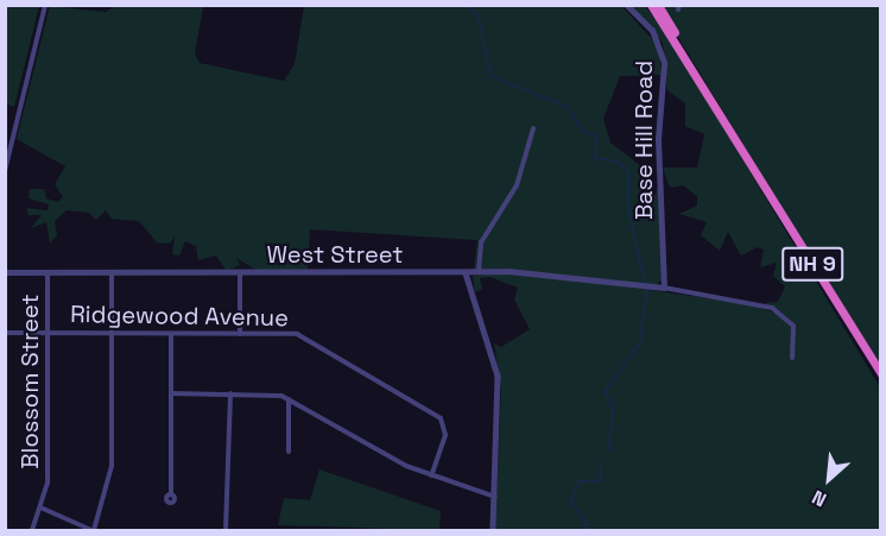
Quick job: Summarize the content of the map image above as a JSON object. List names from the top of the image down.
{
  "streets": {
    "highway": ["NH 9"],
    "street": [
      "Base Hill Road",
      "West Street",
      "Ridgewood Avenue",
      "Blossom Street"
    ]
  },
  "crossings": [
    ["Base Hill Road", "West Street"],
    ["West Street", "Blossom Street"],
    ["Ridgewood Avenue", "Blossom Street"]
  ],
  "north": "bottom left"
}
